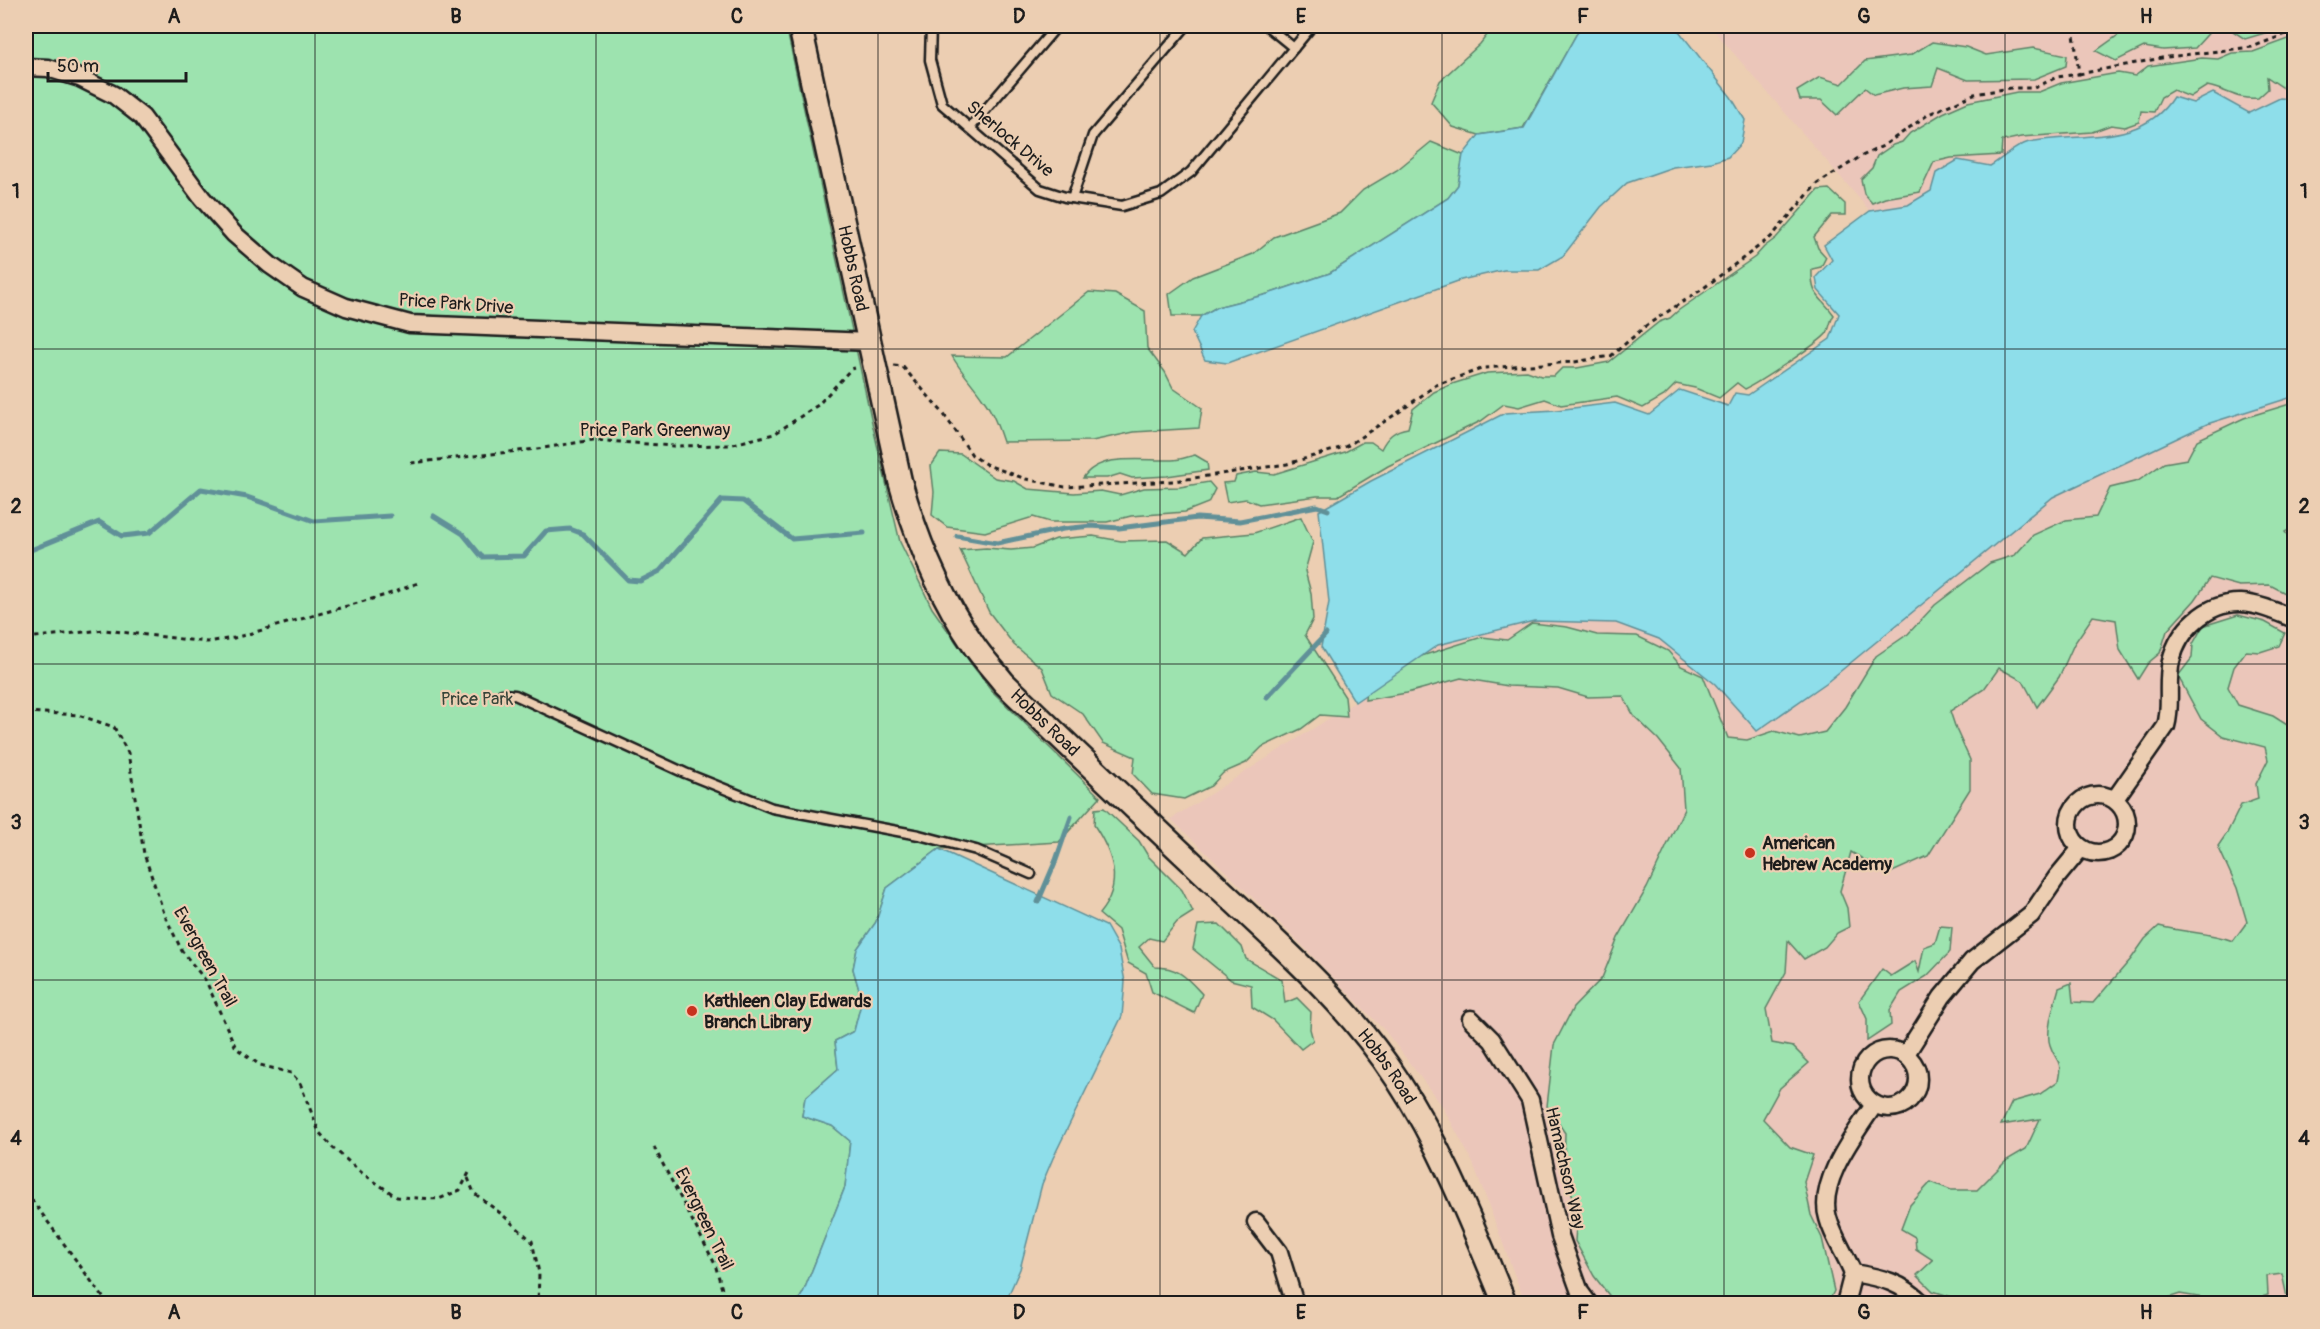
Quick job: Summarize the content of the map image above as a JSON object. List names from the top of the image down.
{
  "streets": {
    "street": ["Hobbs Road", "Price Park Drive", "Hamachson Way"],
    "lane": ["Sherlock Drive"],
    "path": ["Price Park Greenway", "Evergreen Trail"]
  },
  "crossings": [
    ["Hobbs Road", "Price Park Drive"],
    ["Hobbs Road", "Price Park Greenway"]
  ],
  "parks": ["Price Park"],
  "places": ["American Hebrew Academy", "Kathleen Clay Edwards Branch Library"],
  "scale_bar": "50 m",
  "grid": {
    "columns": [
      "A",
      "B",
      "C",
      "D",
      "E",
      "F",
      "G",
      "H"
    ],
    "rows": [
      "1",
      "2",
      "3",
      "4"
    ]
  }
}
